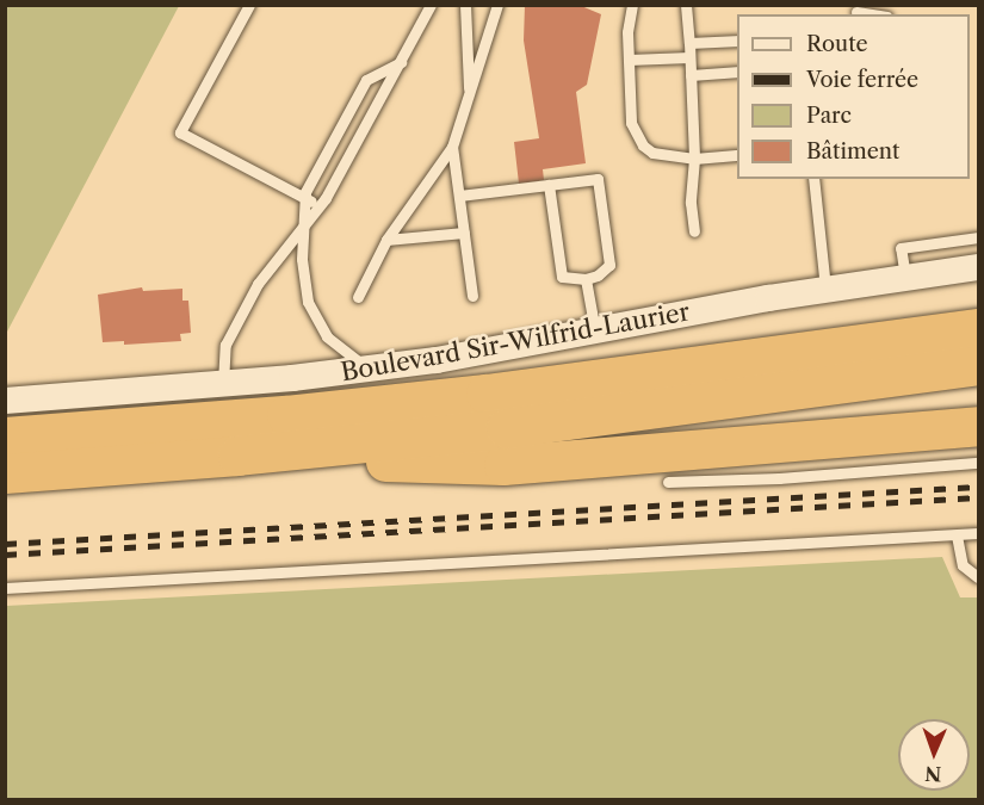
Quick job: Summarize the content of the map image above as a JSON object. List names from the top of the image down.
{
  "streets": {
    "highway": ["Boulevard Sir-Wilfrid-Laurier"]
  },
  "legend": [
    "Route",
    "Voie ferrée",
    "Parc",
    "Bâtiment"
  ],
  "north": "bottom"
}
